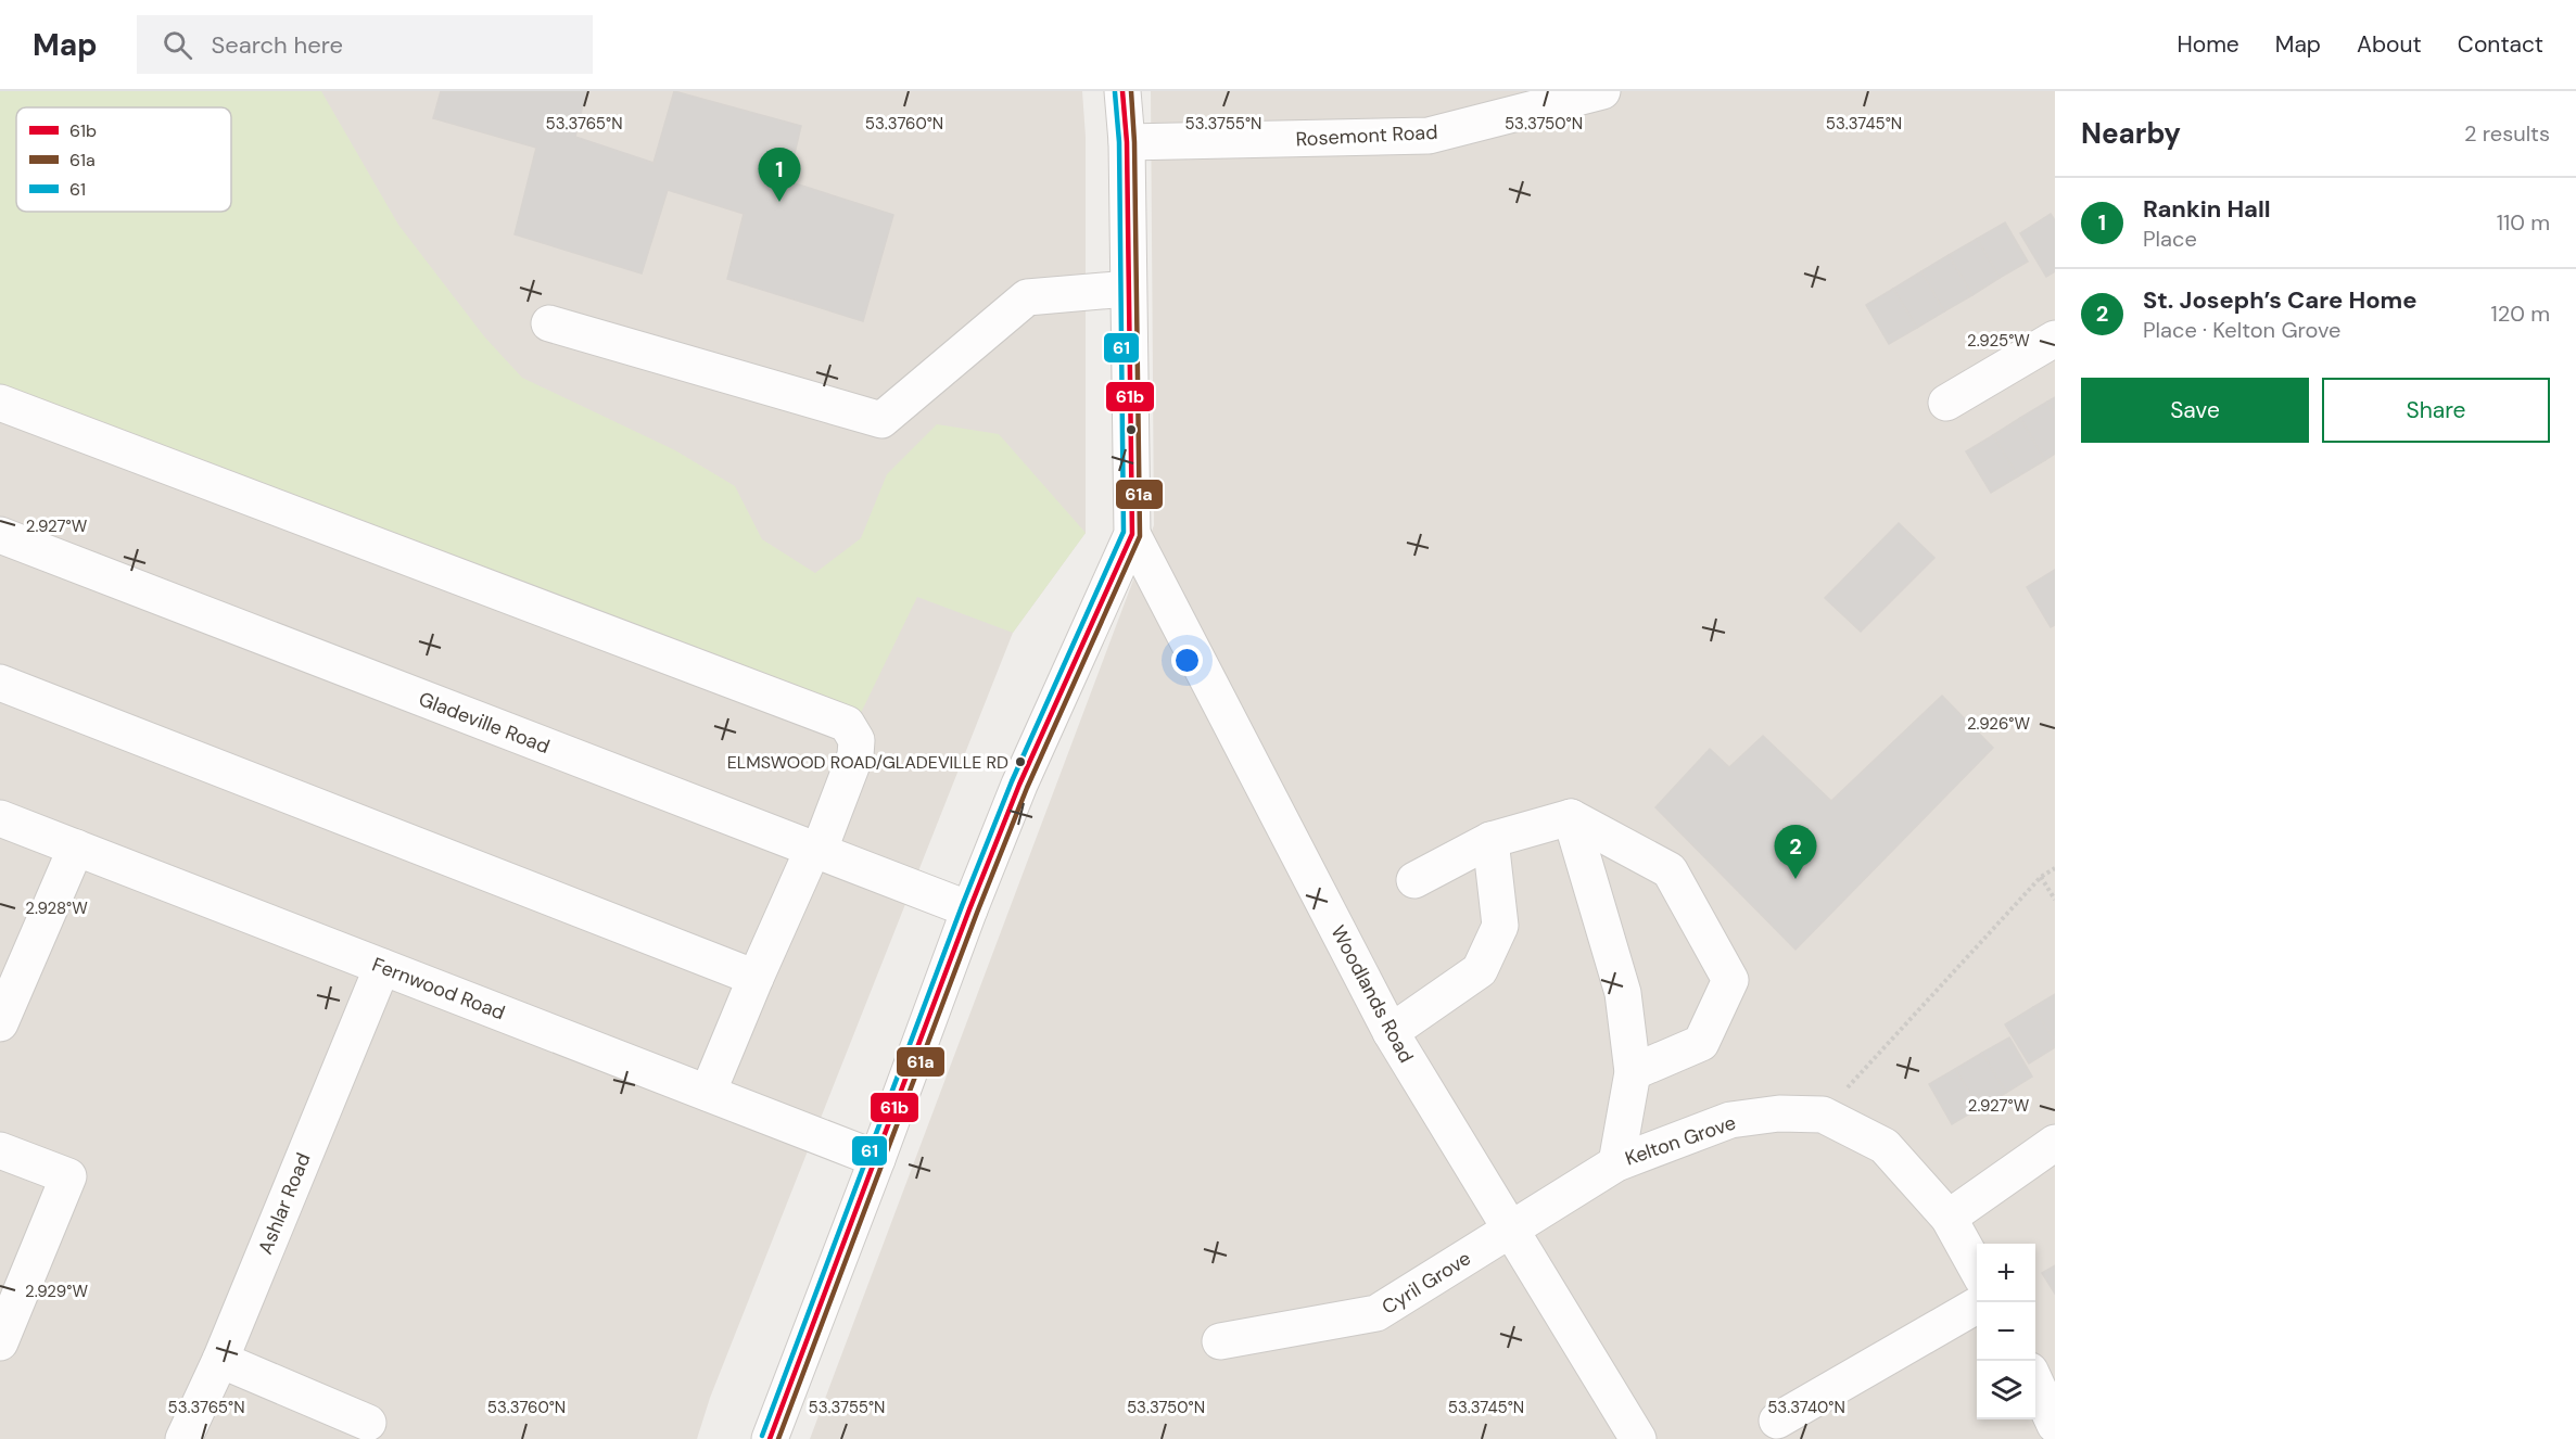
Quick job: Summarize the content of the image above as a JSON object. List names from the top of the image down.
{
  "streets": {
    "street": [
      "Rosemont Road",
      "Gladeville Road",
      "Fernwood Road",
      "Woodlands Road",
      "Kelton Grove",
      "Ashlar Road",
      "Cyril Grove"
    ]
  },
  "crossings": [
    ["Fernwood Road", "Ashlar Road"],
    ["Woodlands Road", "Kelton Grove"],
    ["Woodlands Road", "Cyril Grove"],
    ["Kelton Grove", "Cyril Grove"]
  ],
  "places": ["ELMSWOOD ROAD/GLADEVILLE RD"],
  "lines": ["transit line 61b", "transit line 61a", "transit line 61"],
  "legend": ["61b", "61a", "61"],
  "page": {
    "header": "Map",
    "search": "Search here",
    "nav": [
      "Home",
      "Map",
      "About",
      "Contact"
    ],
    "heading": ["Nearby", "2 results"],
    "pins": ["1", "2"],
    "list": [
      {
        "mark": "1",
        "name": "Rankin Hall",
        "note": "Place",
        "value": "110 m"
      },
      {
        "mark": "2",
        "name": "St. Joseph’s Care Home",
        "note": "Place · Kelton Grove",
        "value": "120 m"
      }
    ],
    "buttons": ["Save", "Share"],
    "map_buttons": ["+", "−"]
  },
  "coordinates": [
    "53.3765°N",
    "53.3760°N",
    "53.3755°N",
    "53.3750°N",
    "53.3745°N",
    "2.925°W",
    "2.927°W",
    "2.926°W",
    "2.928°W",
    "2.929°W",
    "53.3740°N"
  ]
}
